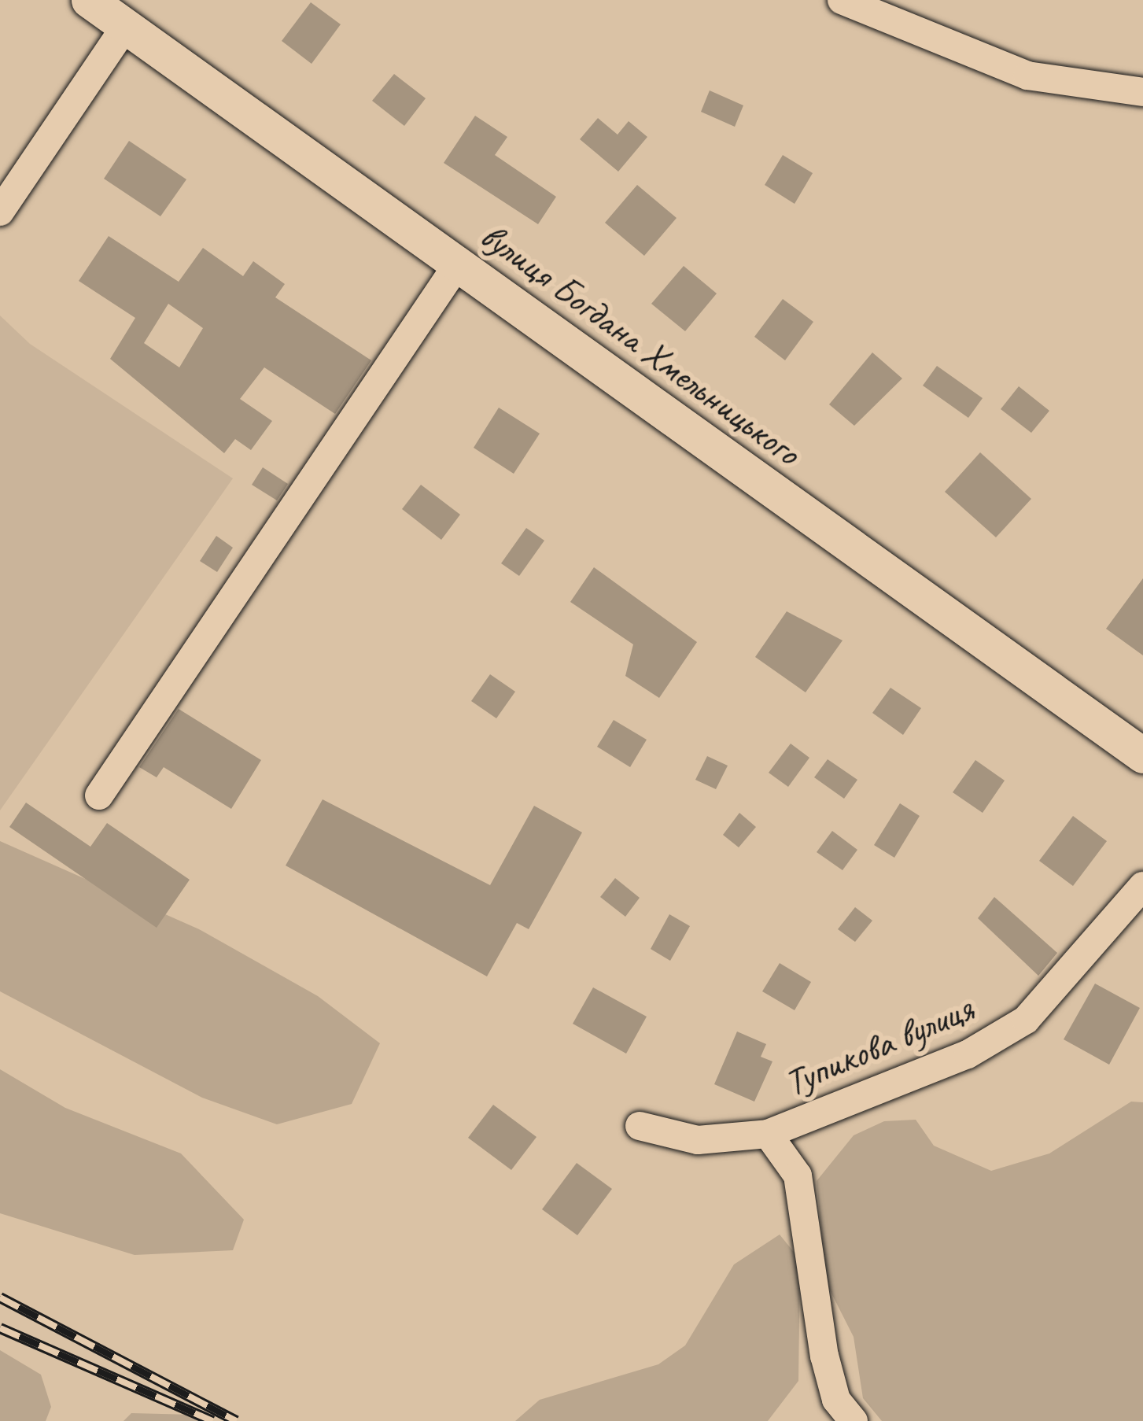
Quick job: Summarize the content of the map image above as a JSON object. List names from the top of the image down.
{
  "streets": {
    "main road": ["вулиця Богдана Хмельницького"],
    "street": ["Тупикова вулиця"]
  }
}
